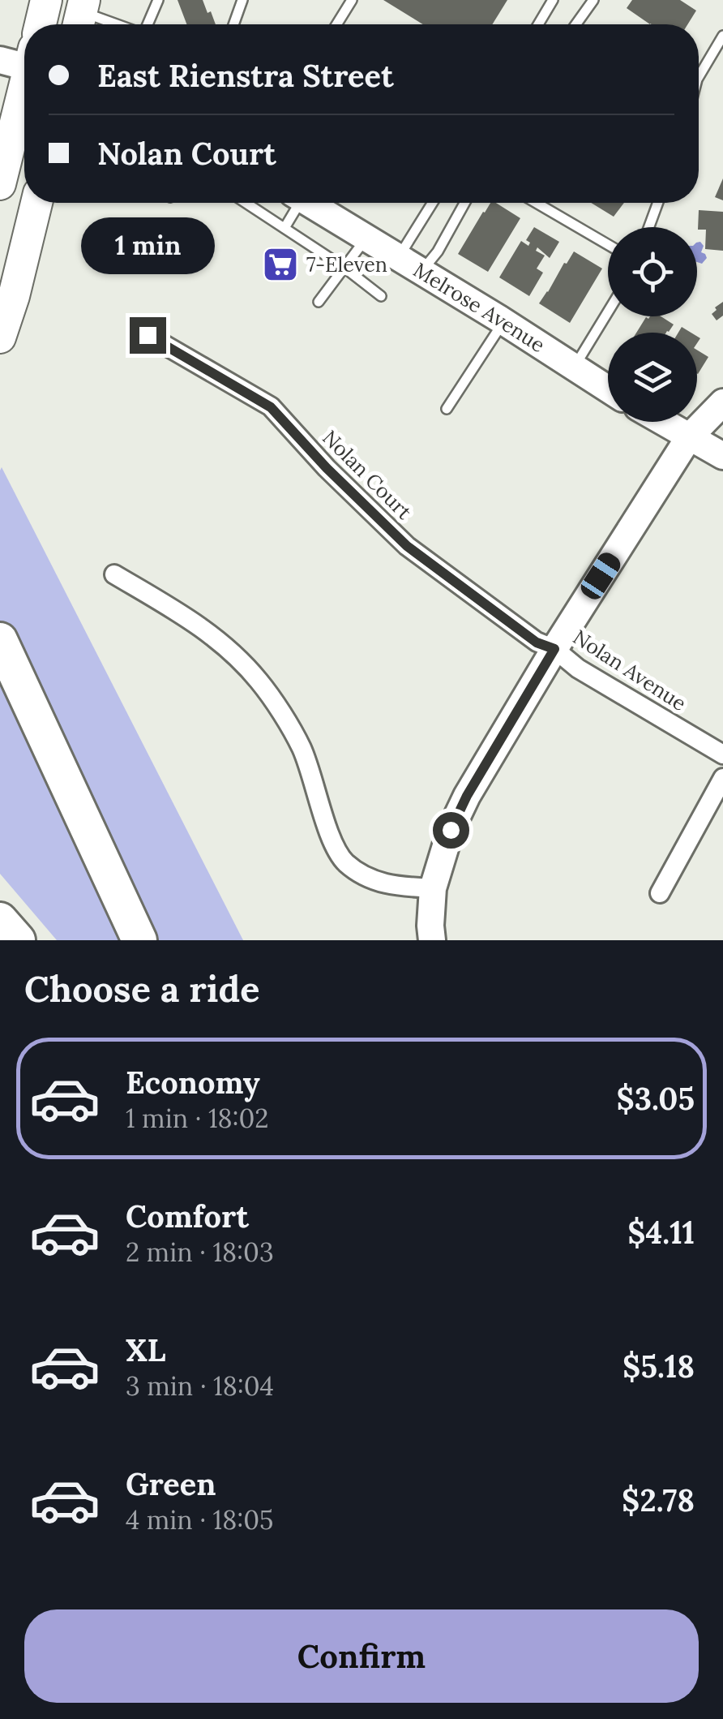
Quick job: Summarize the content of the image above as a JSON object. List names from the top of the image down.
{
  "streets": {
    "street": ["Melrose Avenue", "Nolan Court", "Nolan Avenue"]
  },
  "crossings": [
    ["Nolan Court", "Nolan Avenue"]
  ],
  "places": {
    "supermarket": ["7-Eleven"]
  },
  "page": {
    "banner": ["East Rienstra Street", "Nolan Court"],
    "bubble": "1 min",
    "heading": "Choose a ride",
    "list": [
      {
        "name": "Economy",
        "note": "1 min · 18:02",
        "value": "$3.05"
      },
      {
        "name": "Comfort",
        "note": "2 min · 18:03",
        "value": "$4.11"
      },
      {
        "name": "XL",
        "note": "3 min · 18:04",
        "value": "$5.18"
      },
      {
        "name": "Green",
        "note": "4 min · 18:05",
        "value": "$2.78"
      }
    ],
    "buttons": "Confirm"
  }
}
